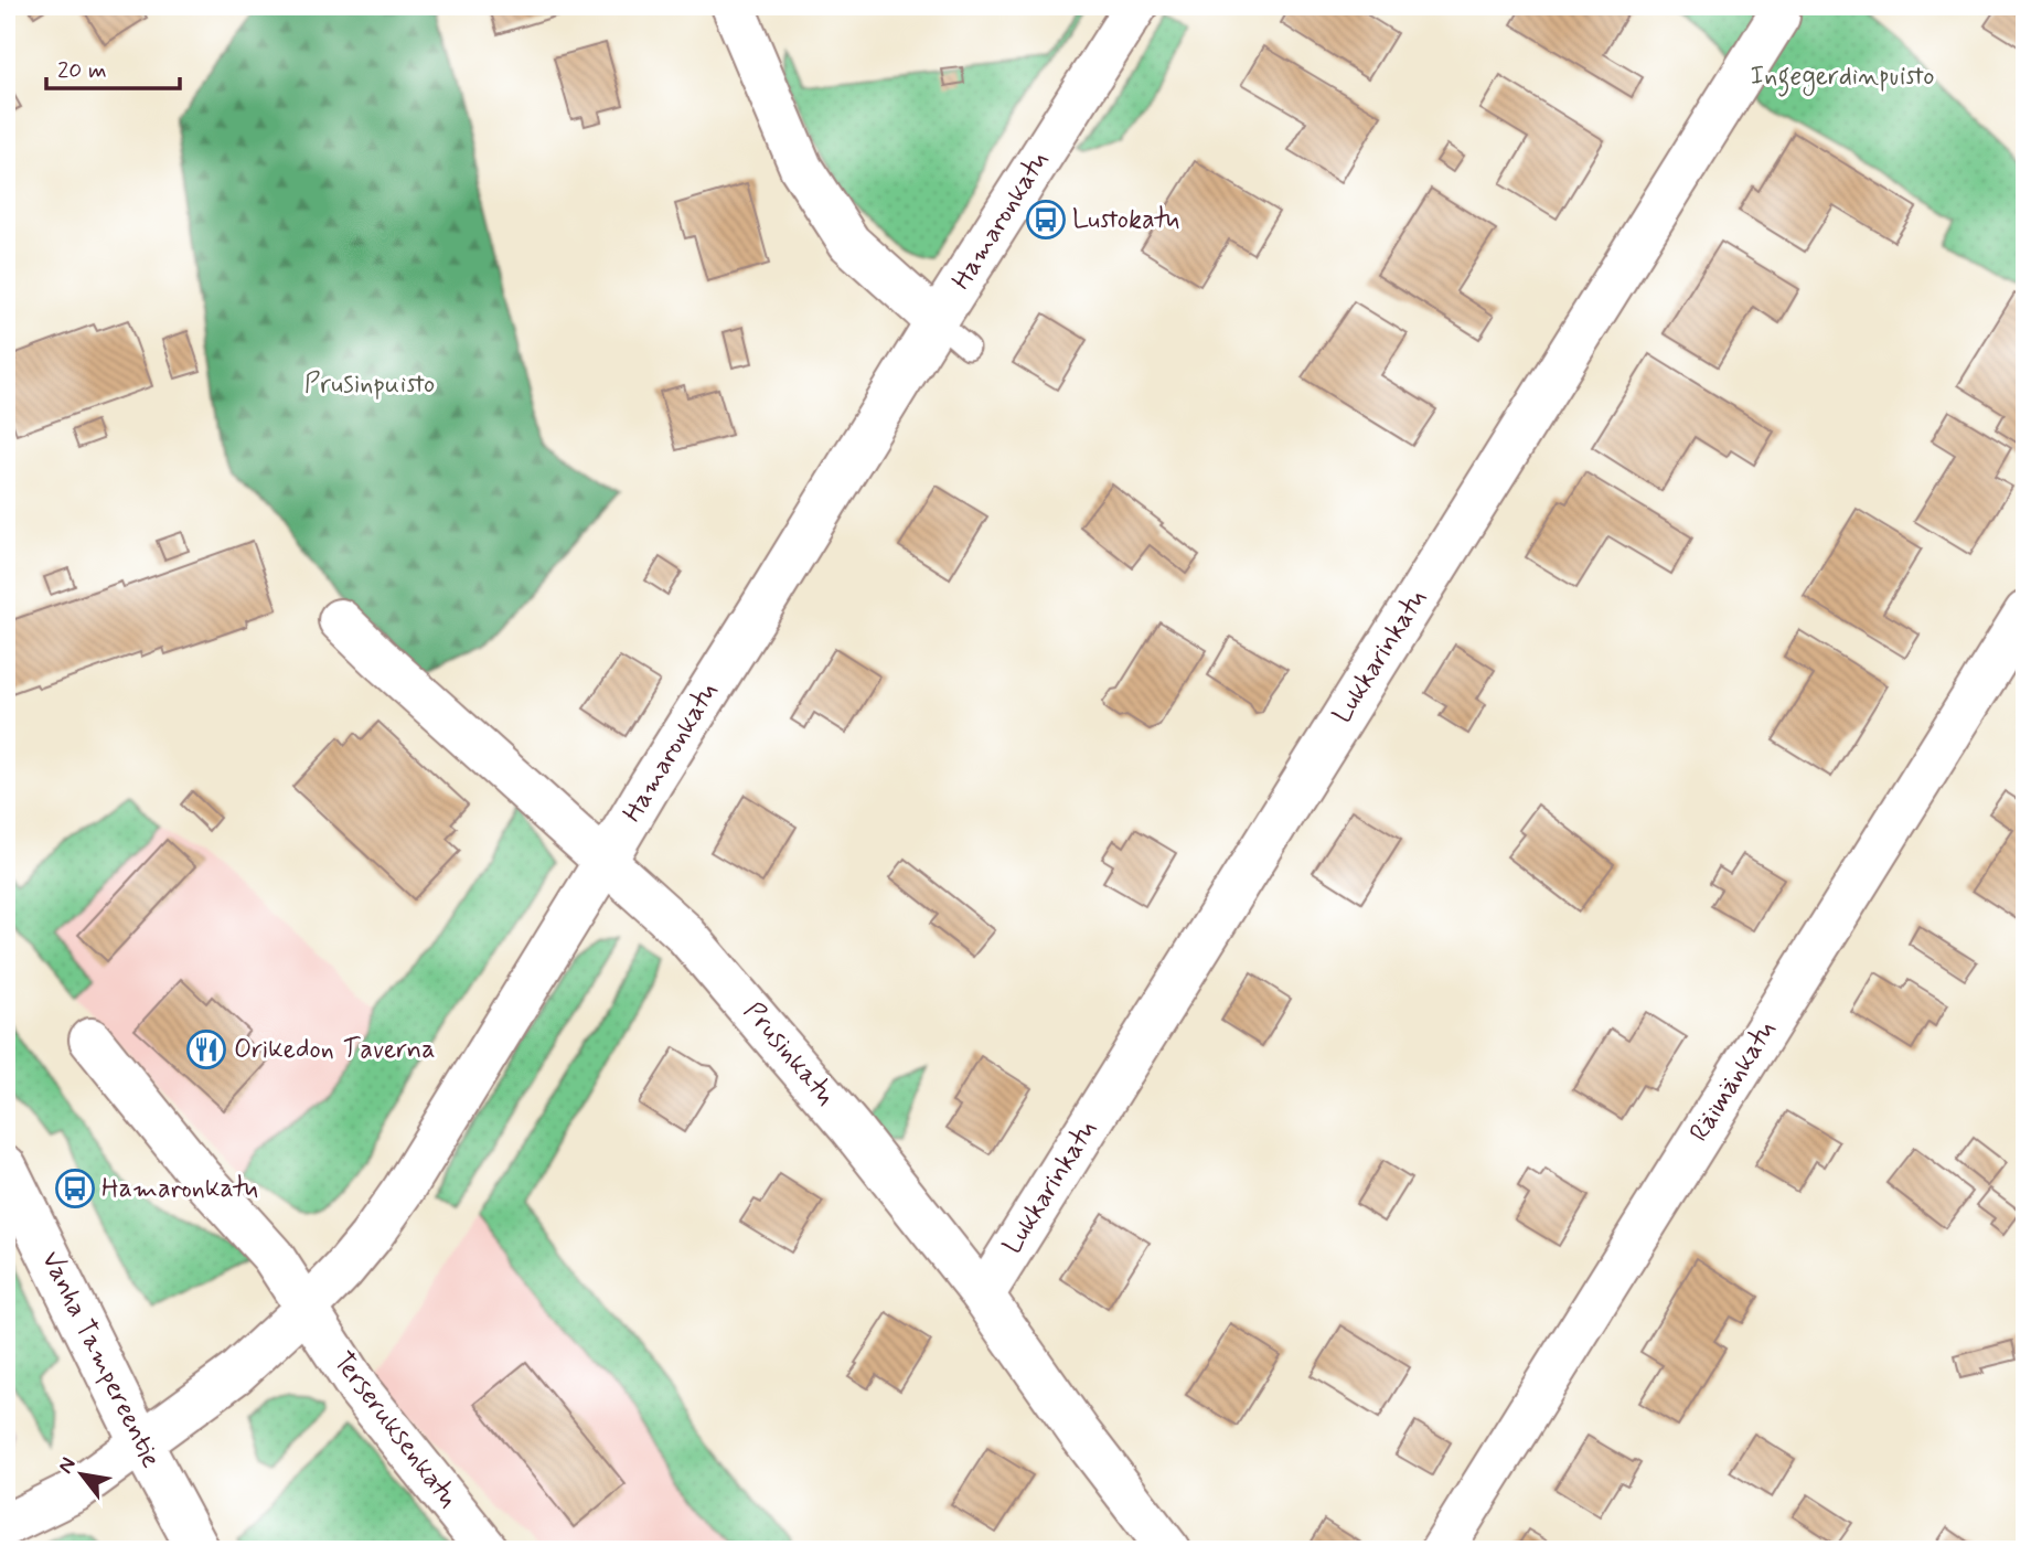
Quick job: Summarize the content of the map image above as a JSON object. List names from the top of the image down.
{
  "streets": {
    "street": [
      "Hamaronkatu",
      "Lukkarinkatu",
      "Prusinkatu",
      "Räimänkatu",
      "Vanha Tampereentie",
      "Terseruksenkatu"
    ]
  },
  "crossings": [
    ["Hamaronkatu", "Prusinkatu"],
    ["Hamaronkatu", "Vanha Tampereentie"],
    ["Hamaronkatu", "Terseruksenkatu"],
    ["Lukkarinkatu", "Prusinkatu"]
  ],
  "parks": ["Ingegerdinpuisto", "Prusinpuisto"],
  "places": {
    "bus stop": ["Lustokatu", "Hamaronkatu"],
    "restaurant": ["Orikedon Taverna"]
  },
  "scale_bar": "20 m",
  "north": "top left"
}
